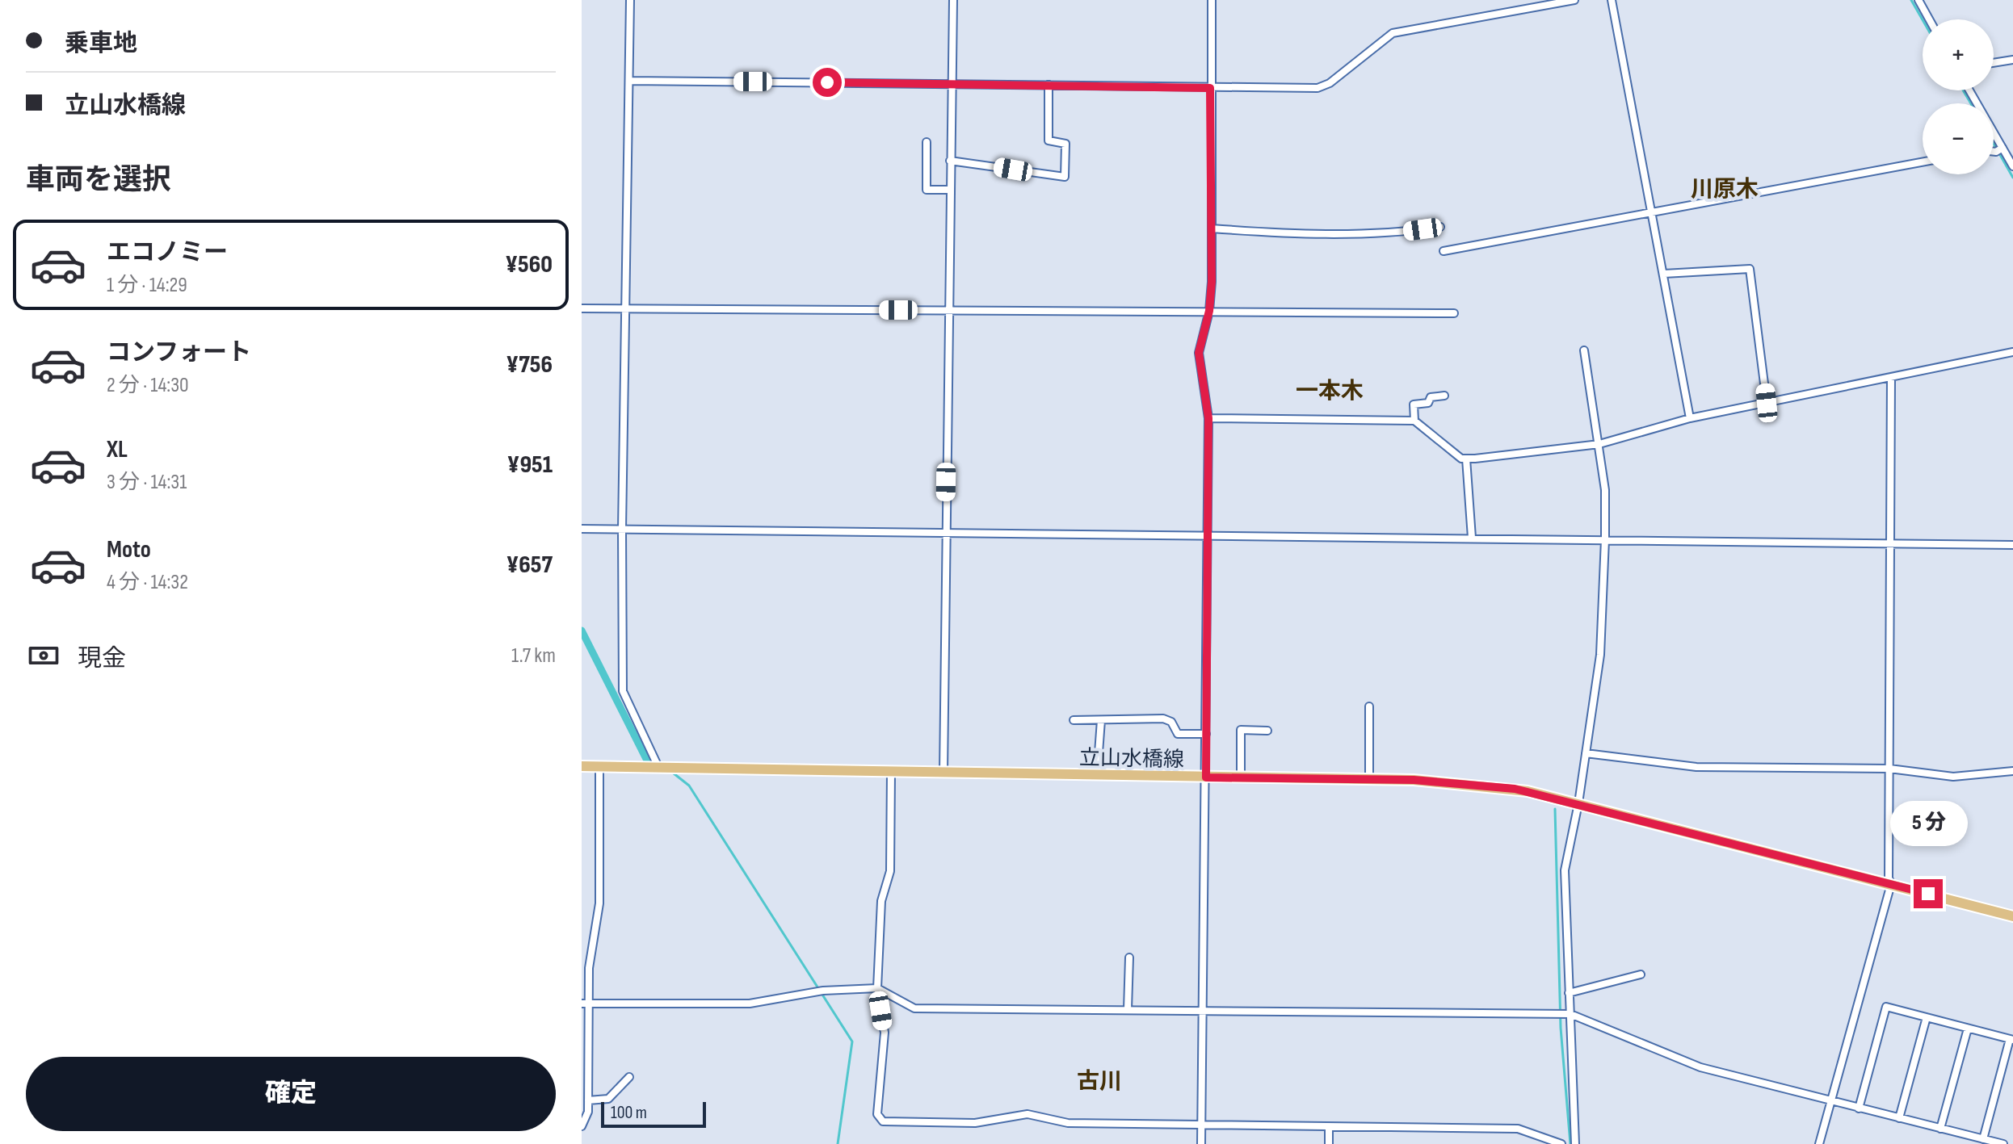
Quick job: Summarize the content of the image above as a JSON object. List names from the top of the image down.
{
  "streets": {
    "main road": ["立山水橋線"]
  },
  "districts": ["川原木", "一本木", "古川"],
  "scale_bar": "100 m",
  "page": {
    "banner": ["乗車地", "立山水橋線"],
    "map_buttons": ["+", "−"],
    "heading": "車両を選択",
    "list": [
      {
        "name": "エコノミー",
        "note": "1 分 · 14:29",
        "value": "¥560"
      },
      {
        "name": "コンフォート",
        "note": "2 分 · 14:30",
        "value": "¥756"
      },
      {
        "name": "XL",
        "note": "3 分 · 14:31",
        "value": "¥951"
      },
      {
        "name": "Moto",
        "note": "4 分 · 14:32",
        "value": "¥657"
      }
    ],
    "pay": ["現金", "1.7 km"],
    "bubble": "5 分",
    "buttons": "確定",
    "scale": "100 m"
  }
}
